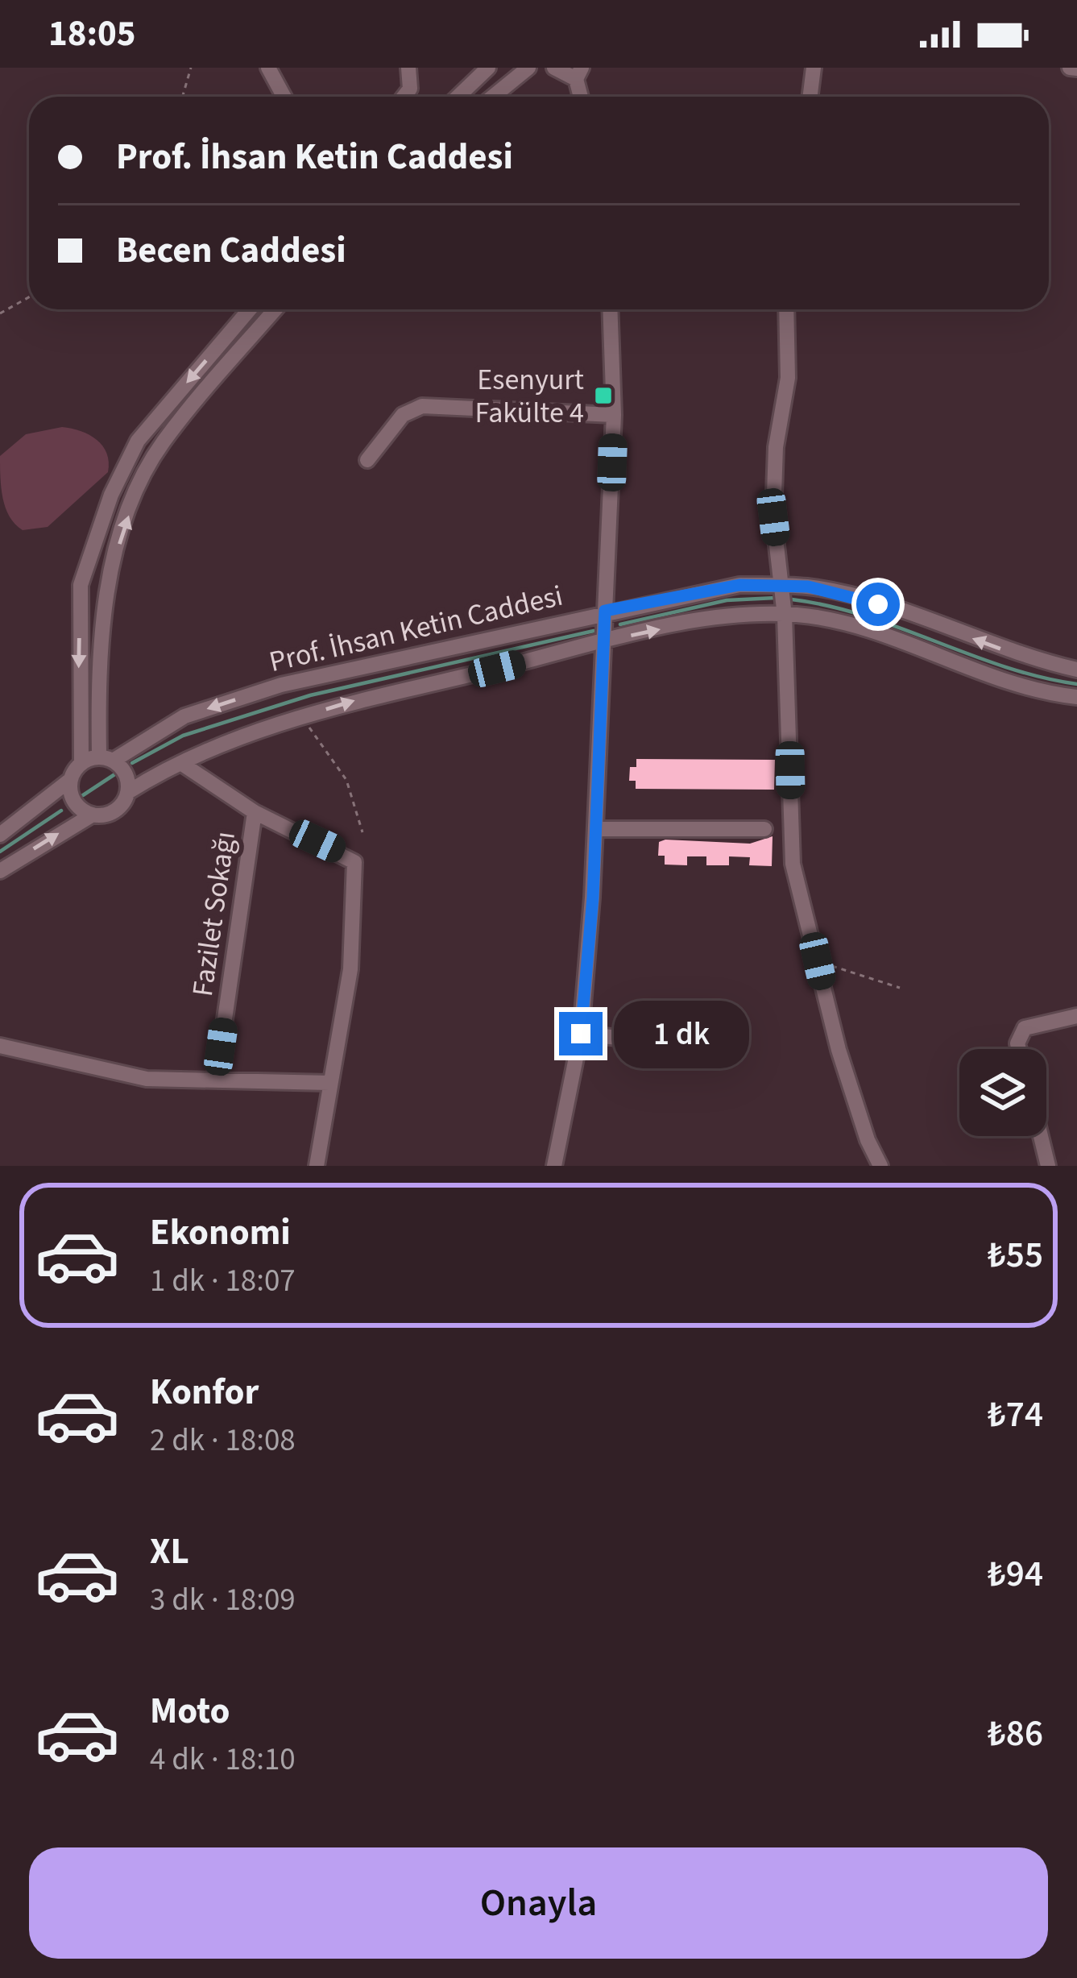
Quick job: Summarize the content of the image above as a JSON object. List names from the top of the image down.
{
  "streets": {
    "street": ["Prof. İhsan Ketin Caddesi", "Fazilet Sokağı"]
  },
  "places": {
    "transit": ["Esenyurt Fakülte 4"]
  },
  "page": {
    "status": "18:05",
    "banner": ["Prof. İhsan Ketin Caddesi", "Becen Caddesi"],
    "bubble": "1 dk",
    "list": [
      {
        "name": "Ekonomi",
        "note": "1 dk · 18:07",
        "value": "₺55"
      },
      {
        "name": "Konfor",
        "note": "2 dk · 18:08",
        "value": "₺74"
      },
      {
        "name": "XL",
        "note": "3 dk · 18:09",
        "value": "₺94"
      },
      {
        "name": "Moto",
        "note": "4 dk · 18:10",
        "value": "₺86"
      }
    ],
    "buttons": "Onayla"
  }
}
